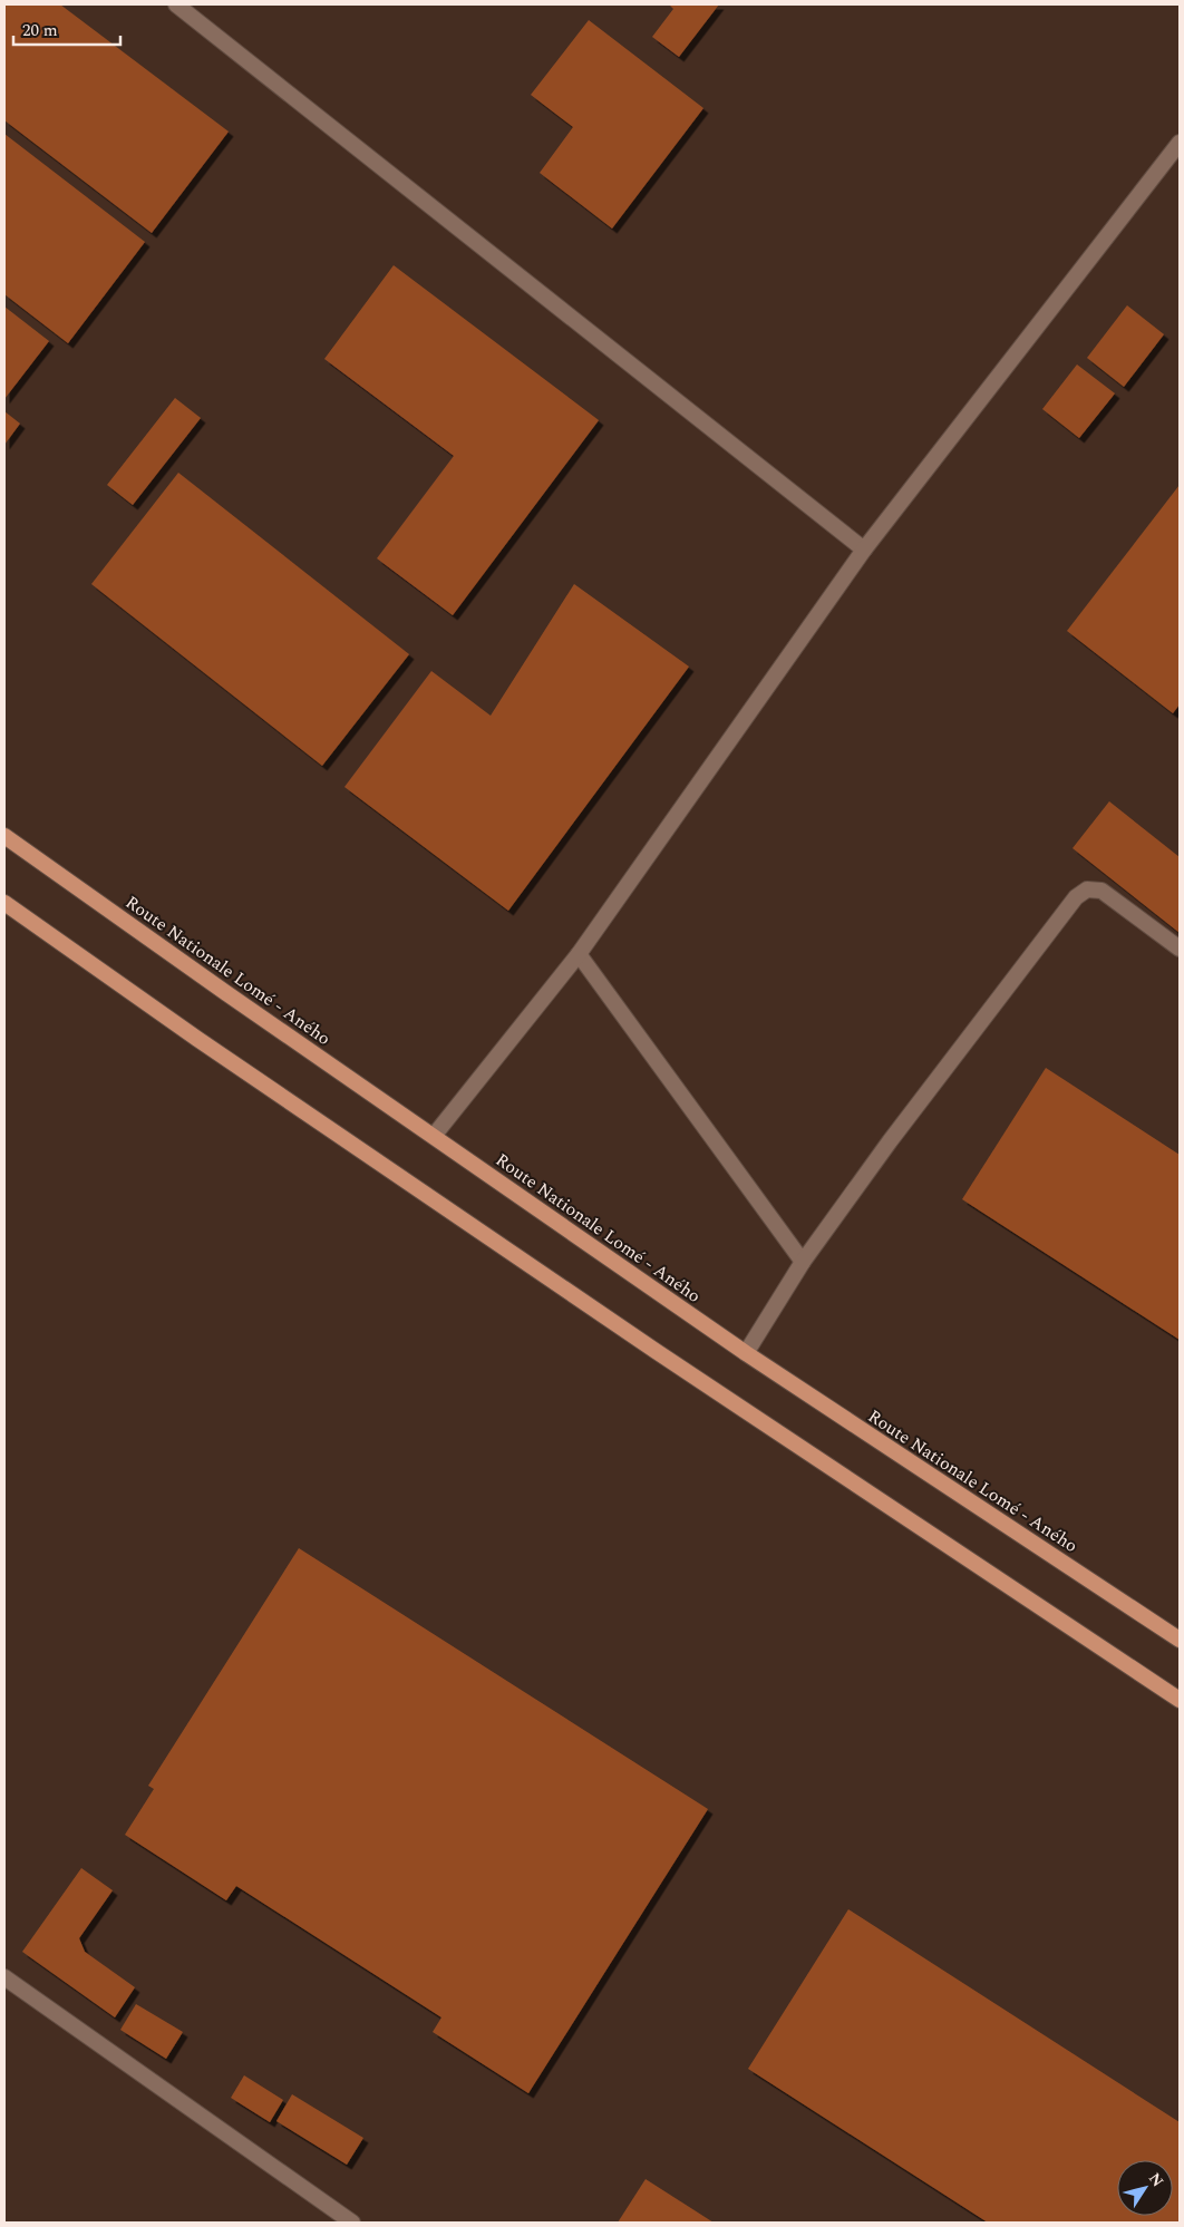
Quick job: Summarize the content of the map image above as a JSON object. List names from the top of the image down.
{
  "streets": {
    "highway": ["Route Nationale Lomé - Aného"]
  },
  "scale_bar": "20 m",
  "north": "top right"
}
